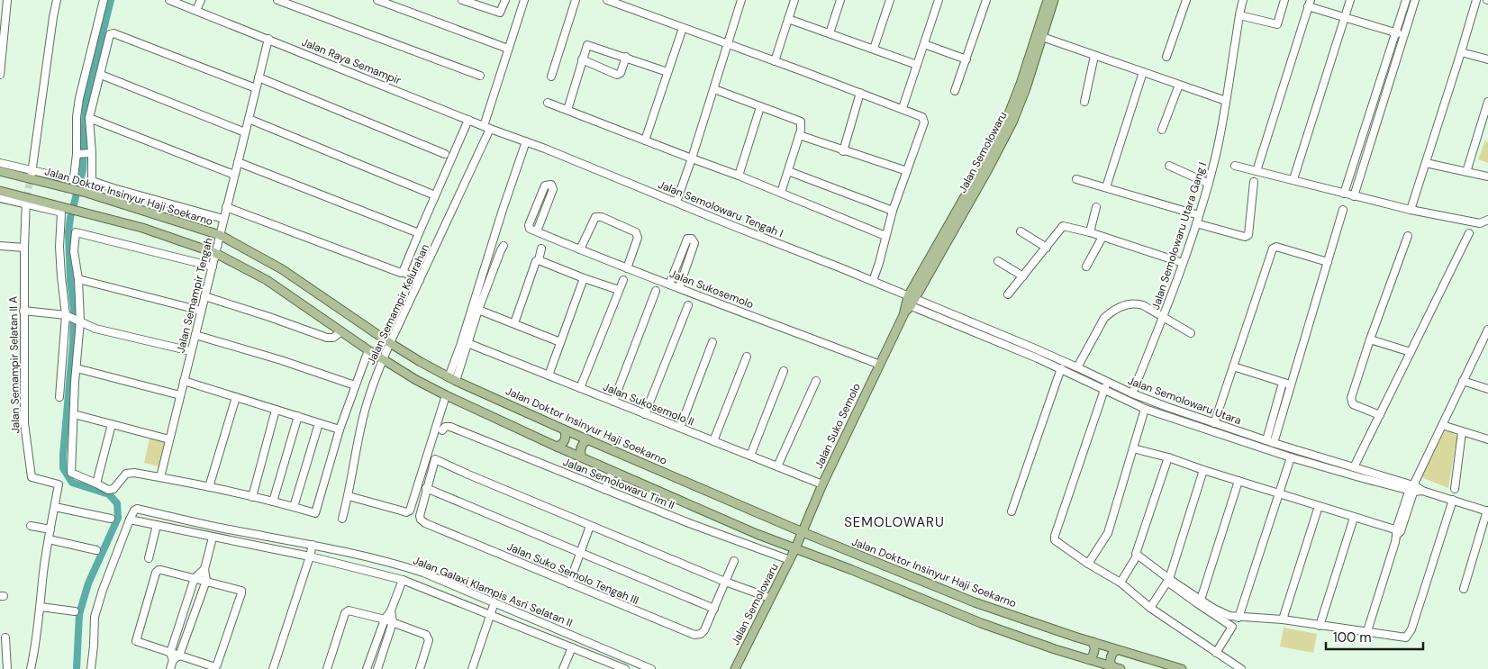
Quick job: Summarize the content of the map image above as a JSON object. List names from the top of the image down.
{
  "streets": {
    "main road": ["Jalan Semolowaru", "Jalan Doktor Insinyur Haji Soekarno", "Jalan Suko Semolo"],
    "street": [
      "Jalan Raya Semampir",
      "Jalan Semolowaru Tengah I",
      "Jalan Semolowaru Utara Gang I",
      "Jalan Sukosemolo",
      "Jalan Semampir Tengah",
      "Jalan Semampir Kelurahan",
      "Jalan Semampir Selatan II A",
      "Jalan Semolowaru Utara",
      "Jalan Sukosemolo II",
      "Jalan Semolowaru Tim II",
      "Jalan Suko Semolo Tengah III",
      "Jalan Galaxi Klampis Asri Selatan II"
    ]
  },
  "crossings": [
    ["Jalan Raya Semampir", "Jalan Semolowaru Tengah I"],
    ["Jalan Raya Semampir", "Jalan Semampir Tengah"],
    ["Jalan Raya Semampir", "Jalan Semampir Kelurahan"],
    ["Jalan Semolowaru", "Jalan Semolowaru Tengah I"],
    ["Jalan Semolowaru", "Jalan Semolowaru Utara"],
    ["Jalan Semolowaru", "Jalan Suko Semolo"],
    ["Jalan Semolowaru", "Jalan Semolowaru Tim II"],
    ["Jalan Doktor Insinyur Haji Soekarno", "Jalan Semampir Tengah"],
    ["Jalan Doktor Insinyur Haji Soekarno", "Jalan Semampir Kelurahan"],
    ["Jalan Doktor Insinyur Haji Soekarno", "Jalan Suko Semolo"],
    ["Jalan Semolowaru Tengah I", "Jalan Semolowaru Utara"],
    ["Jalan Semolowaru Tengah I", "Jalan Suko Semolo"],
    ["Jalan Semolowaru Utara Gang I", "Jalan Semolowaru Utara"],
    ["Jalan Sukosemolo", "Jalan Suko Semolo"],
    ["Jalan Semolowaru Utara", "Jalan Suko Semolo"],
    ["Jalan Sukosemolo II", "Jalan Suko Semolo"]
  ],
  "districts": ["SEMOLOWARU"],
  "scale_bar": "100 m"
}
